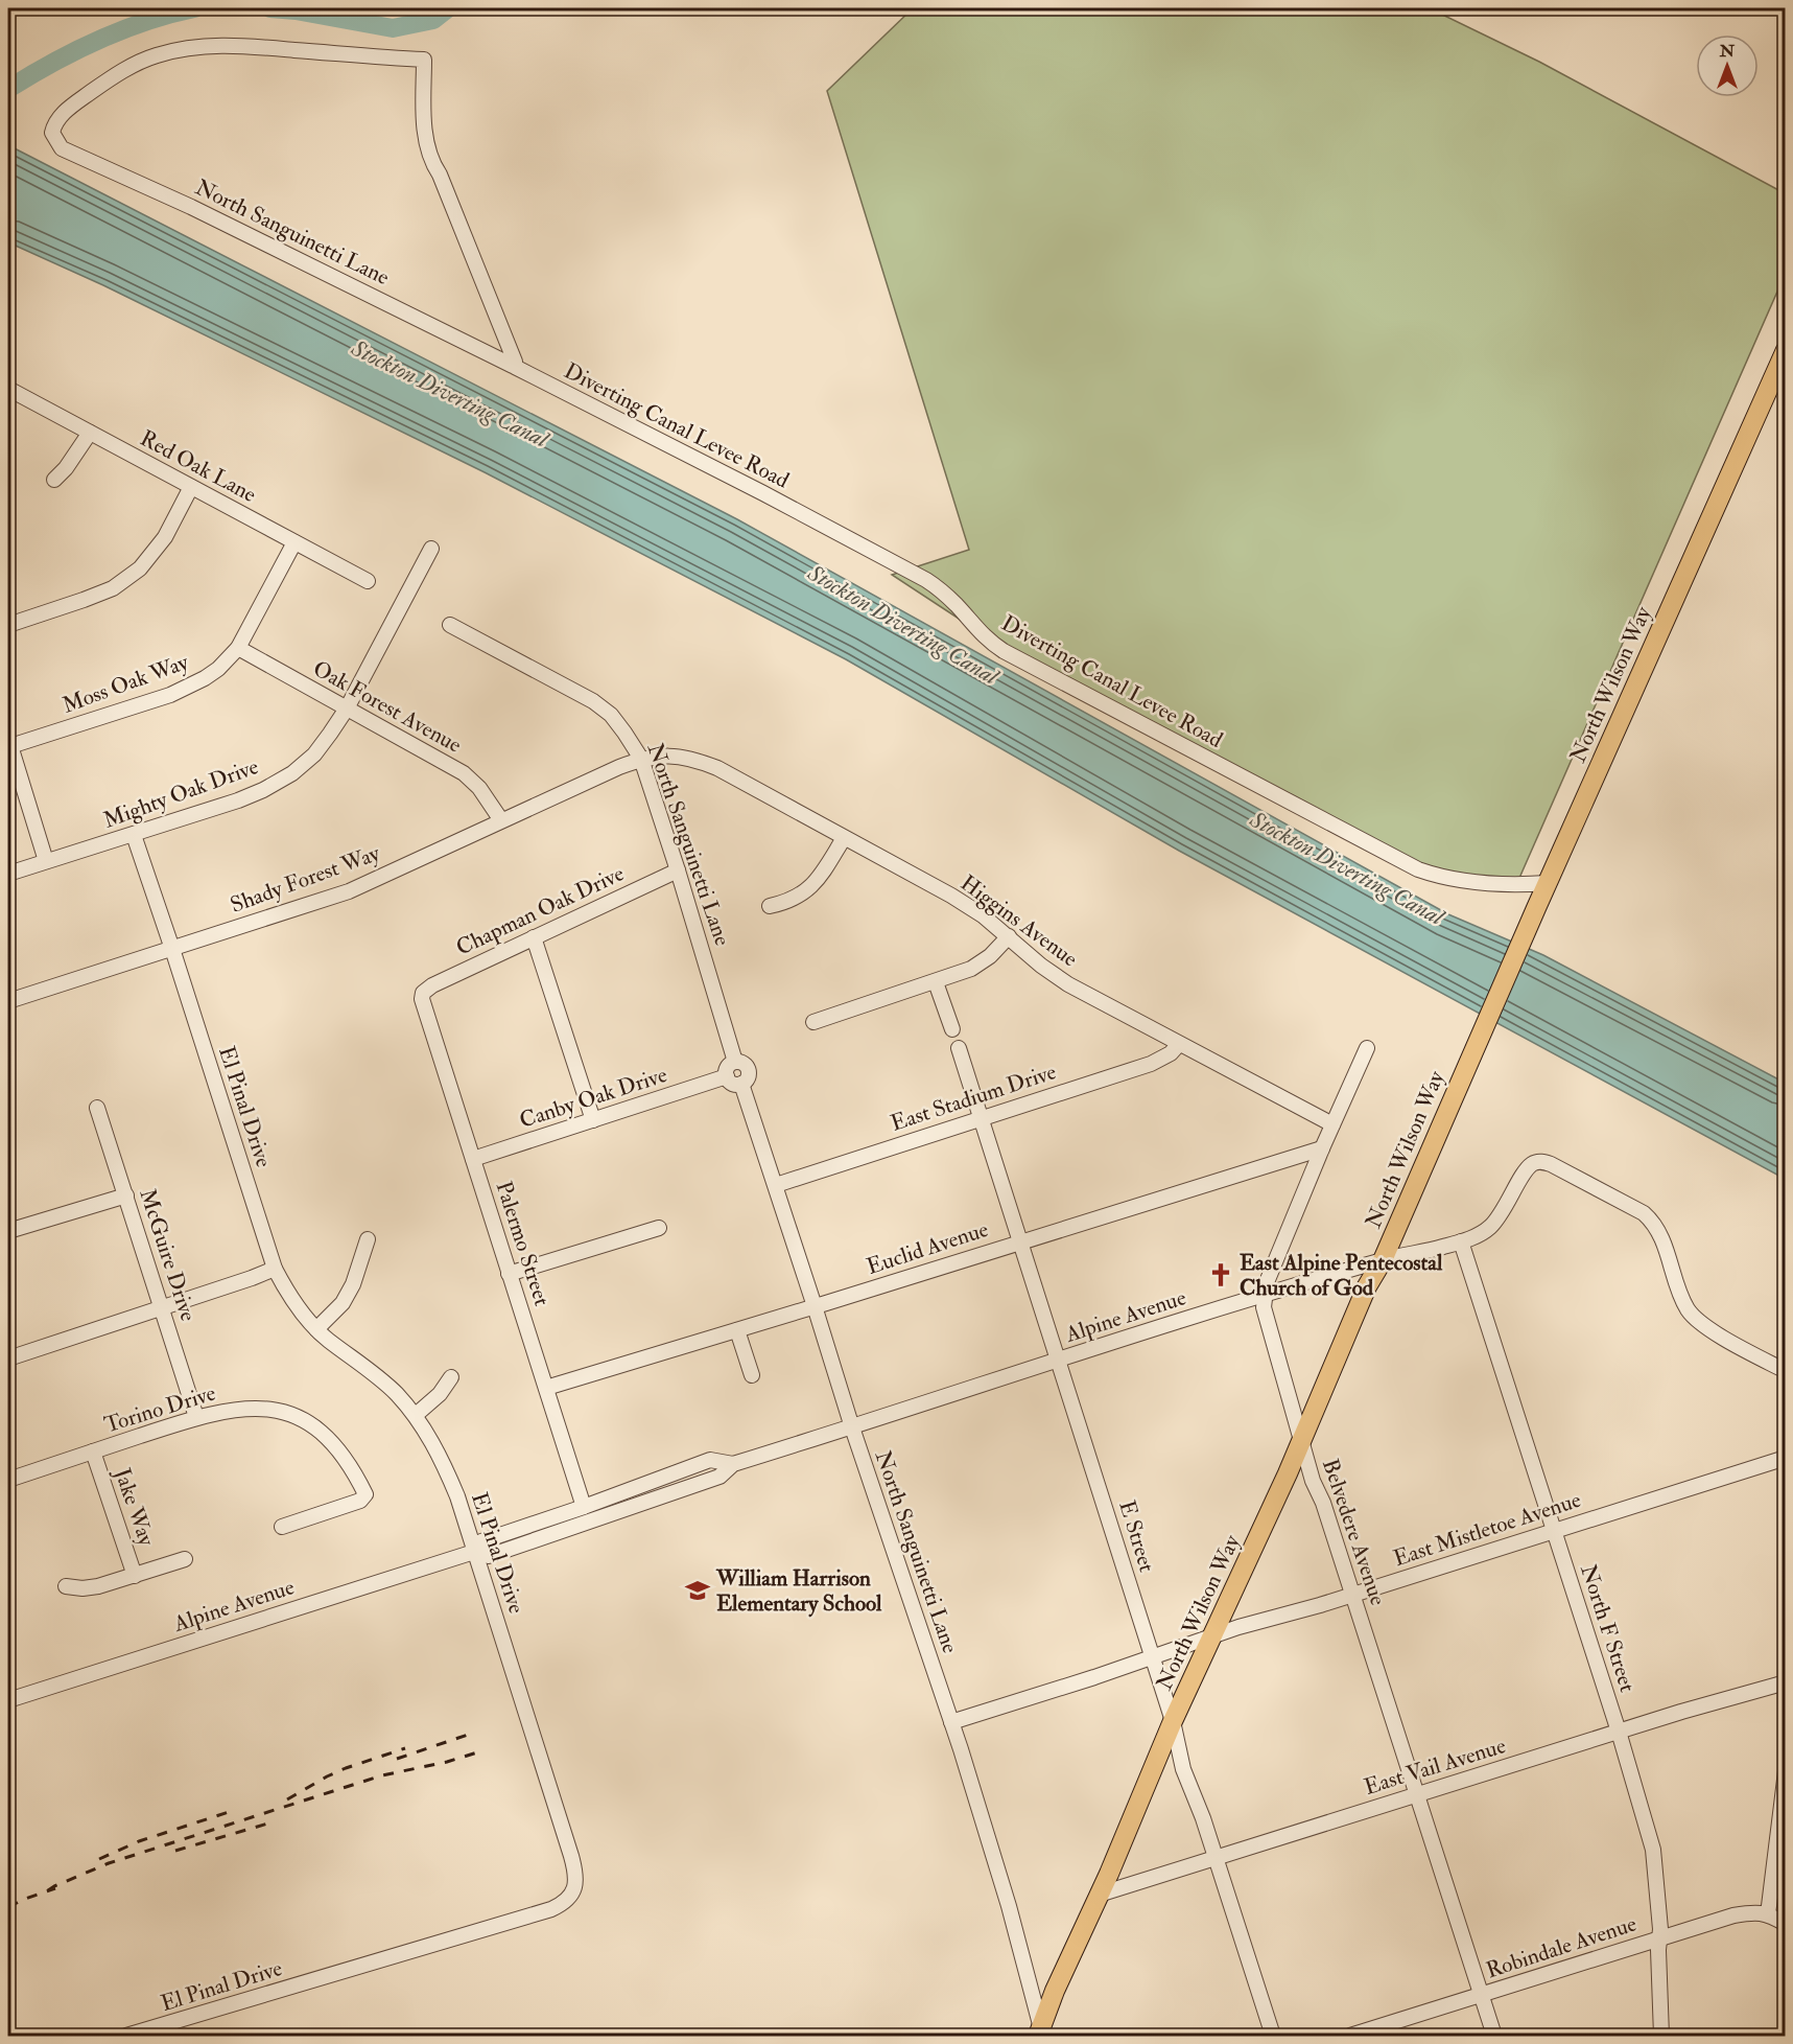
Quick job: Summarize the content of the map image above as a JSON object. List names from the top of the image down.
{
  "streets": {
    "main road": ["North Wilson Way"],
    "street": [
      "North Sanguinetti Lane",
      "Diverting Canal Levee Road",
      "Red Oak Lane",
      "Moss Oak Way",
      "Oak Forest Avenue",
      "Mighty Oak Drive",
      "Shady Forest Way",
      "Chapman Oak Drive",
      "Higgins Avenue",
      "Canby Oak Drive",
      "East Stadium Drive",
      "El Pinal Drive",
      "Palermo Street",
      "Euclid Avenue",
      "McGuire Drive",
      "Alpine Avenue",
      "Torino Drive",
      "Jake Way",
      "East Mistletoe Avenue",
      "Belvedere Avenue",
      "E Street",
      "North F Street",
      "East Vail Avenue",
      "Robindale Avenue"
    ]
  },
  "crossings": [
    ["North Sanguinetti Lane", "Diverting Canal Levee Road"],
    ["North Sanguinetti Lane", "North Wilson Way"],
    ["North Sanguinetti Lane", "Shady Forest Way"],
    ["North Sanguinetti Lane", "Chapman Oak Drive"],
    ["North Sanguinetti Lane", "Higgins Avenue"],
    ["North Sanguinetti Lane", "Canby Oak Drive"],
    ["North Sanguinetti Lane", "East Stadium Drive"],
    ["North Sanguinetti Lane", "Euclid Avenue"],
    ["North Sanguinetti Lane", "Alpine Avenue"],
    ["North Sanguinetti Lane", "East Mistletoe Avenue"],
    ["Diverting Canal Levee Road", "North Wilson Way"],
    ["Red Oak Lane", "Moss Oak Way"],
    ["Moss Oak Way", "Oak Forest Avenue"],
    ["North Wilson Way", "Alpine Avenue"],
    ["North Wilson Way", "East Mistletoe Avenue"],
    ["North Wilson Way", "Belvedere Avenue"],
    ["North Wilson Way", "E Street"],
    ["North Wilson Way", "East Vail Avenue"],
    ["Oak Forest Avenue", "Mighty Oak Drive"],
    ["Oak Forest Avenue", "Shady Forest Way"],
    ["Mighty Oak Drive", "El Pinal Drive"],
    ["Shady Forest Way", "Higgins Avenue"],
    ["Shady Forest Way", "El Pinal Drive"],
    ["Chapman Oak Drive", "Palermo Street"],
    ["Higgins Avenue", "East Stadium Drive"],
    ["Higgins Avenue", "Belvedere Avenue"],
    ["Canby Oak Drive", "Palermo Street"],
    ["East Stadium Drive", "E Street"],
    ["El Pinal Drive", "Alpine Avenue"],
    ["Palermo Street", "Euclid Avenue"],
    ["Palermo Street", "Alpine Avenue"],
    ["Euclid Avenue", "Belvedere Avenue"],
    ["Euclid Avenue", "E Street"],
    ["McGuire Drive", "Torino Drive"],
    ["Alpine Avenue", "Belvedere Avenue"],
    ["Alpine Avenue", "E Street"],
    ["Alpine Avenue", "North F Street"],
    ["Torino Drive", "Jake Way"],
    ["East Mistletoe Avenue", "Belvedere Avenue"],
    ["East Mistletoe Avenue", "E Street"],
    ["East Mistletoe Avenue", "North F Street"],
    ["Belvedere Avenue", "East Vail Avenue"],
    ["Belvedere Avenue", "Robindale Avenue"],
    ["E Street", "East Vail Avenue"],
    ["North F Street", "East Vail Avenue"],
    ["North F Street", "Robindale Avenue"]
  ],
  "water": ["Stockton Diverting Canal"],
  "places": {
    "church": ["East Alpine Pentecostal Church of God"],
    "school or university": ["William Harrison Elementary School"]
  },
  "north": "top"
}
